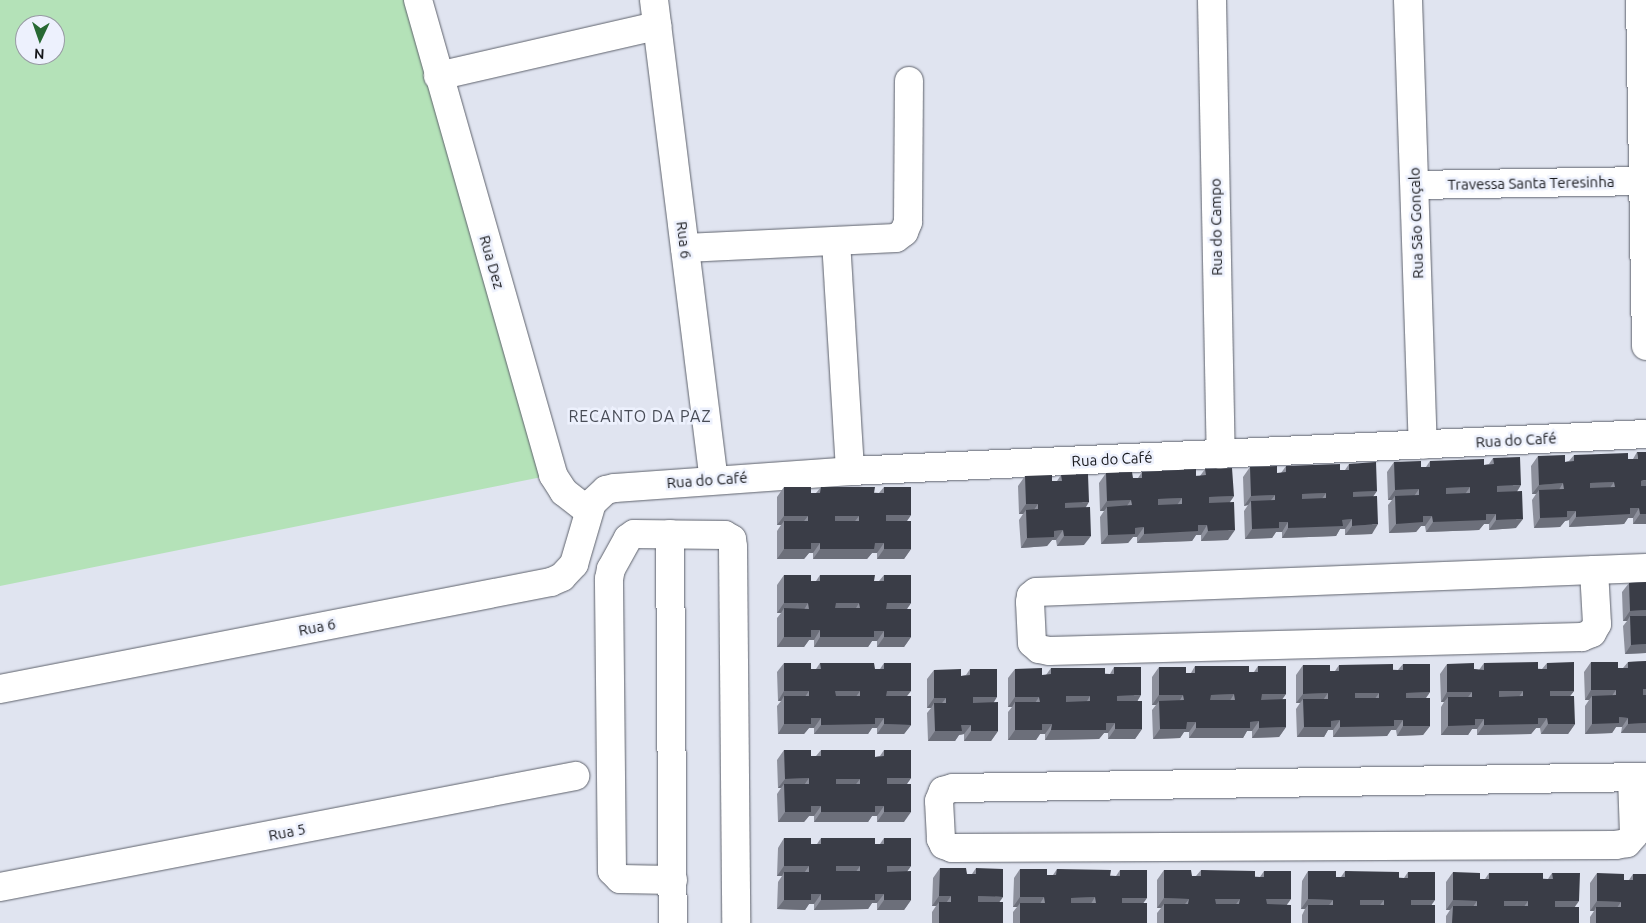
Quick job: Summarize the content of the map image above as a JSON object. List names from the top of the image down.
{
  "streets": {
    "street": [
      "Travessa Santa Teresinha",
      "Rua São Gonçalo",
      "Rua do Campo",
      "Rua 6",
      "Rua Dez",
      "Rua do Café",
      "Rua 5"
    ]
  },
  "crossings": [
    ["Travessa Santa Teresinha", "Rua São Gonçalo"],
    ["Rua São Gonçalo", "Rua do Café"],
    ["Rua do Campo", "Rua do Café"],
    ["Rua 6", "Rua Dez"],
    ["Rua 6", "Rua do Café"],
    ["Rua Dez", "Rua do Café"]
  ],
  "districts": ["RECANTO DA PAZ"],
  "north": "bottom"
}
